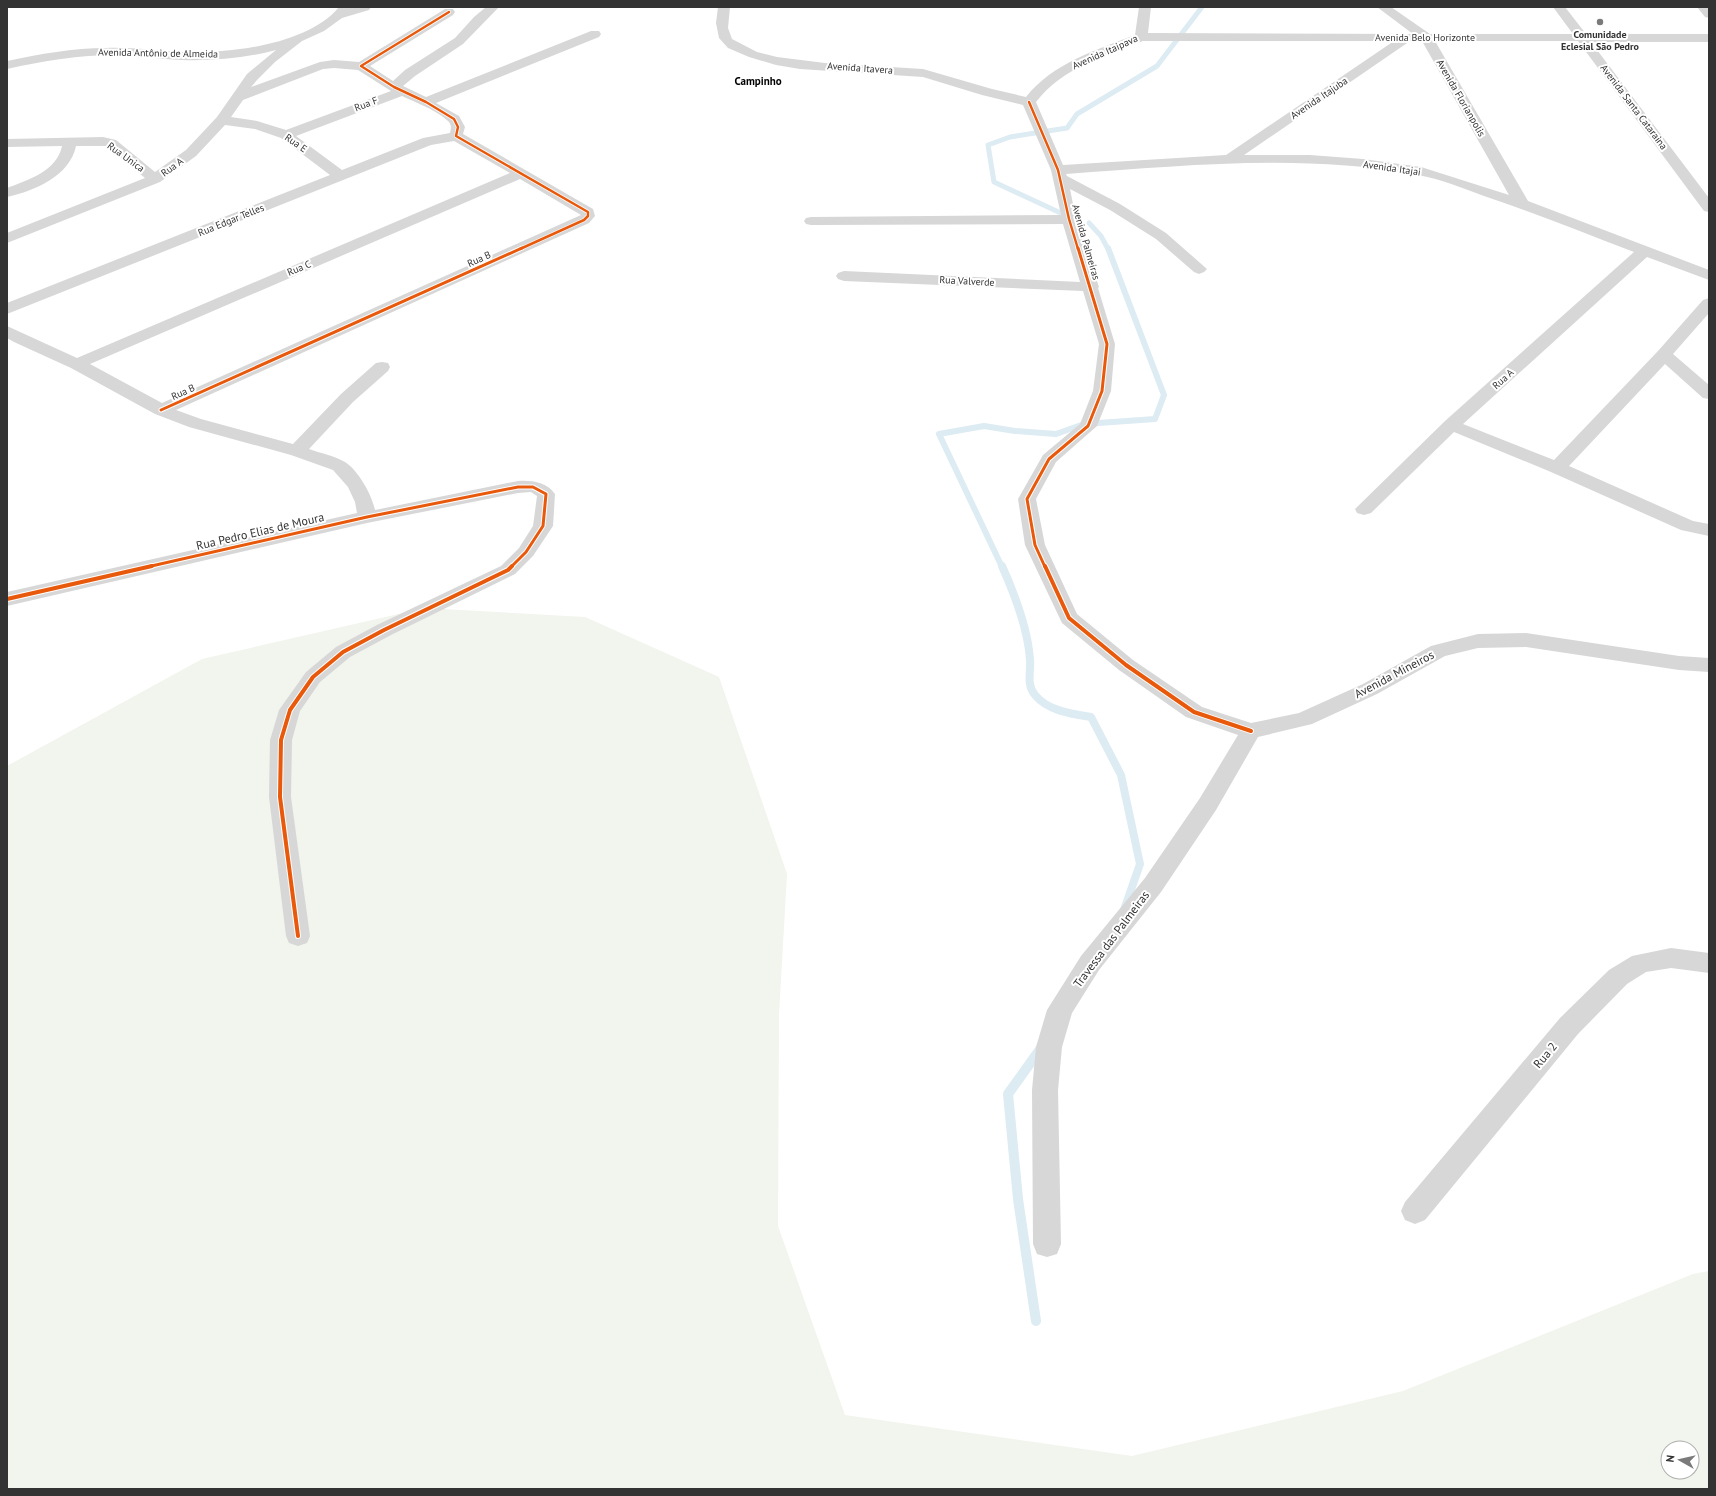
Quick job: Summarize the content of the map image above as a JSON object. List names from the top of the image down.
{
  "streets": {
    "street": [
      "Avenida Belo Horizonte",
      "Avenida Itaipava",
      "Avenida Antônio de Almeida",
      "Avenida Itavera",
      "Avenida Itajuba",
      "Avenida Florianpolis",
      "Rua F",
      "Avenida Santa Cataraina",
      "Rua E",
      "Rua Unica",
      "Rua A",
      "Avenida Itajai",
      "Rua Edgar Telles",
      "Avenida Palmeiras",
      "Rua B",
      "Rua C",
      "Rua Valverde",
      "Rua Pedro Elias de Moura",
      "Avenida Mineiros",
      "Travessa das Palmeiras",
      "Rua 2"
    ]
  },
  "crossings": [
    ["Avenida Belo Horizonte", "Avenida Itaipava"],
    ["Avenida Belo Horizonte", "Avenida Itajuba"],
    ["Avenida Belo Horizonte", "Avenida Florianpolis"],
    ["Avenida Belo Horizonte", "Avenida Santa Cataraina"],
    ["Avenida Itaipava", "Avenida Itavera"],
    ["Avenida Itaipava", "Avenida Palmeiras"],
    ["Avenida Antônio de Almeida", "Rua A"],
    ["Avenida Itavera", "Avenida Palmeiras"],
    ["Avenida Itajuba", "Avenida Itajai"],
    ["Avenida Florianpolis", "Avenida Itajai"],
    ["Rua F", "Rua E"],
    ["Rua E", "Rua A"],
    ["Rua E", "Rua Edgar Telles"],
    ["Rua Unica", "Rua A"],
    ["Rua A", "Avenida Itajai"],
    ["Avenida Itajai", "Avenida Palmeiras"],
    ["Rua Edgar Telles", "Rua B"],
    ["Avenida Palmeiras", "Rua Valverde"],
    ["Avenida Palmeiras", "Avenida Mineiros"],
    ["Avenida Palmeiras", "Travessa das Palmeiras"],
    ["Rua B", "Rua C"],
    ["Avenida Mineiros", "Travessa das Palmeiras"]
  ],
  "districts": ["Campinho"],
  "places": ["Comunidade Eclesial São Pedro"],
  "north": "left"
}
